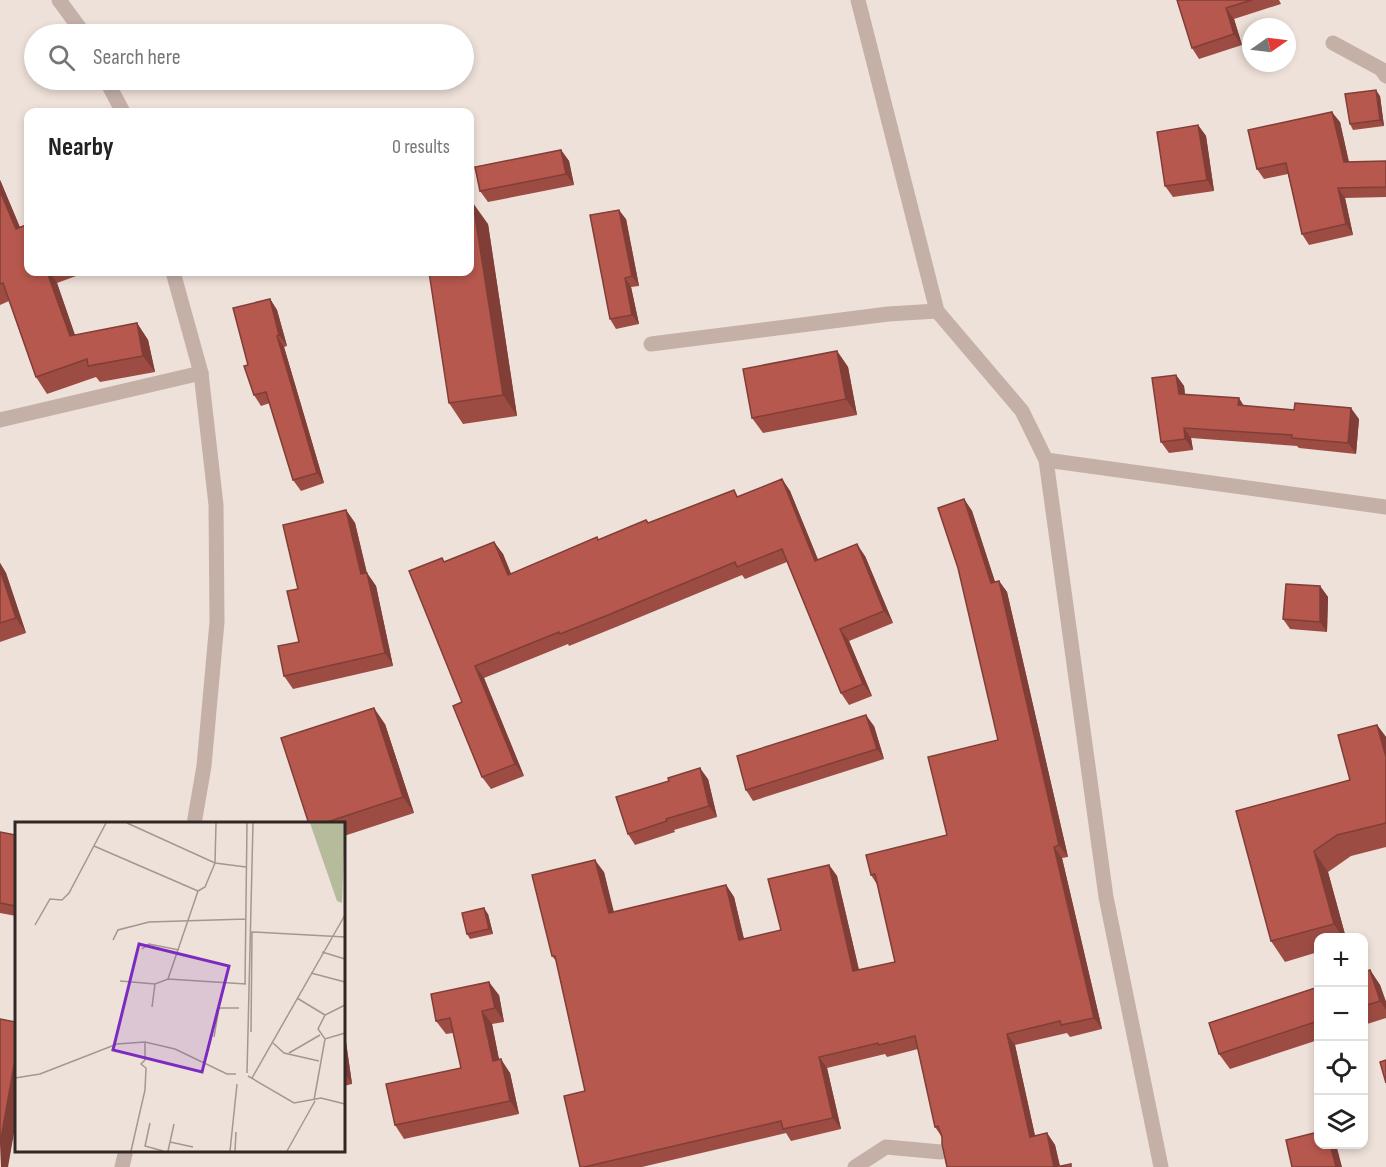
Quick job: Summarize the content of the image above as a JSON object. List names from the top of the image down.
{
  "north": "right",
  "page": {
    "search": "Search here",
    "heading": ["Nearby", "0 results"],
    "map_buttons": ["+", "−"]
  }
}
